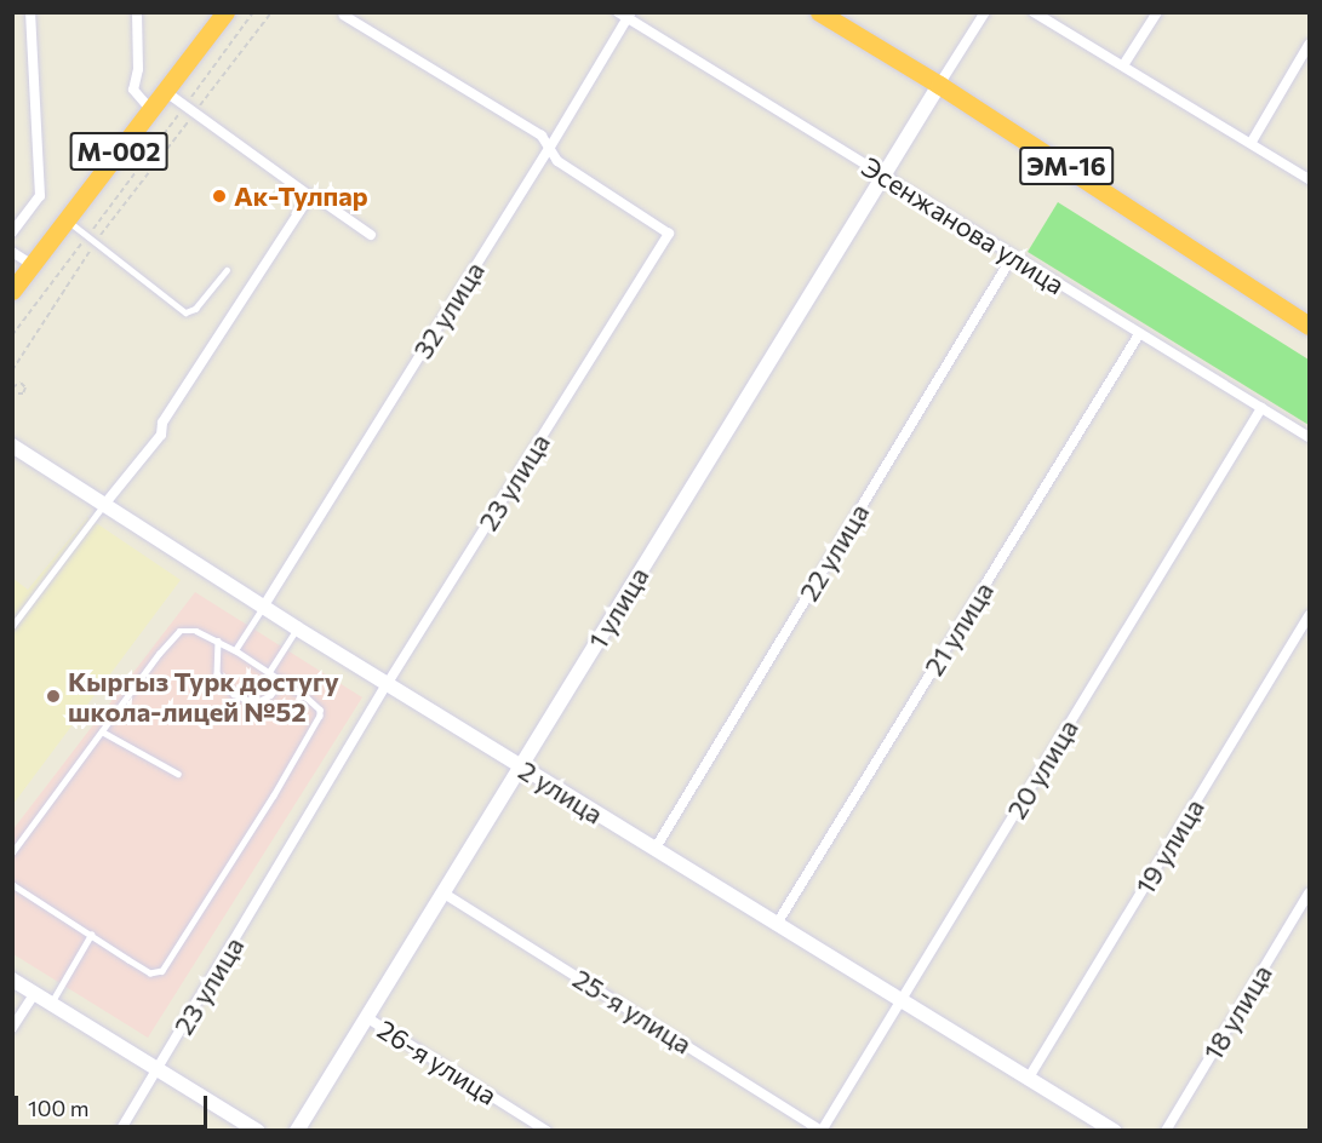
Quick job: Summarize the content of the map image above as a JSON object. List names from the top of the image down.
{
  "streets": {
    "highway": ["M-002", "ЭМ-16"],
    "street": [
      "Эсенжанова улица",
      "32 улица",
      "23 улица",
      "22 улица",
      "1 улица",
      "21 улица",
      "20 улица",
      "2 улица",
      "19 улица",
      "25-я улица",
      "18 улица",
      "26-я улица"
    ]
  },
  "crossings": [
    ["ЭМ-16", "1 улица"],
    ["Эсенжанова улица", "32 улица"],
    ["Эсенжанова улица", "22 улица"],
    ["Эсенжанова улица", "1 улица"],
    ["Эсенжанова улица", "21 улица"],
    ["Эсенжанова улица", "20 улица"],
    ["32 улица", "23 улица"],
    ["32 улица", "2 улица"],
    ["23 улица", "2 улица"],
    ["22 улица", "2 улица"],
    ["1 улица", "2 улица"],
    ["1 улица", "25-я улица"],
    ["1 улица", "26-я улица"],
    ["21 улица", "2 улица"],
    ["20 улица", "2 улица"],
    ["20 улица", "25-я улица"],
    ["2 улица", "19 улица"]
  ],
  "places": ["Ак-Тулпар", "Кыргыз Турк достугу школа-лицей №52"],
  "scale_bar": "100 m"
}
